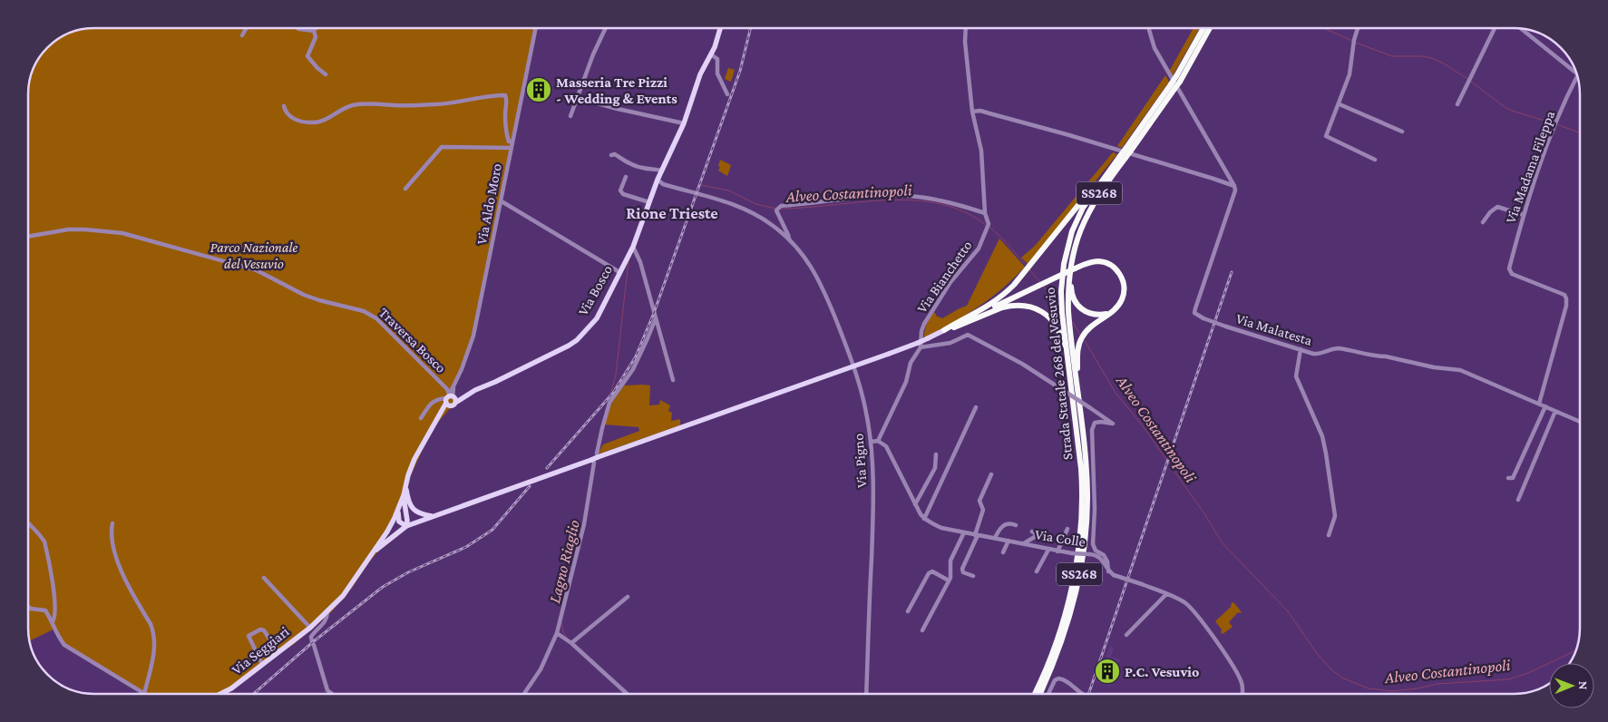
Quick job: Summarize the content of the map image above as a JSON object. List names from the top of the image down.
{
  "streets": {
    "highway": ["SS268", "Strada Statale 268 del Vesuvio"],
    "main road": ["Via Bosco", "Via Seggiari"],
    "street": [
      "Via Madama Fileppa",
      "Via Aldo Moro",
      "Via Bianchetto",
      "Via Malatesta",
      "Traversa Bosco",
      "Via Pigno",
      "Via Colle"
    ]
  },
  "crossings": [
    ["Via Madama Fileppa", "Via Malatesta"],
    ["Via Aldo Moro", "Via Bosco"],
    ["Via Aldo Moro", "Traversa Bosco"],
    ["Via Bianchetto", "Via Pigno"],
    ["Via Bosco", "Traversa Bosco"],
    ["Via Bosco", "Via Pigno"],
    ["Via Bosco", "Via Seggiari"]
  ],
  "districts": ["Rione Trieste"],
  "water": ["Alveo Costantinopoli", "Lagno Riaglio"],
  "parks": ["Parco Nazionale del Vesuvio"],
  "places": {
    "building": ["Masseria Tre Pizzi - Wedding & Events", "P.C. Vesuvio"]
  },
  "north": "right"
}
